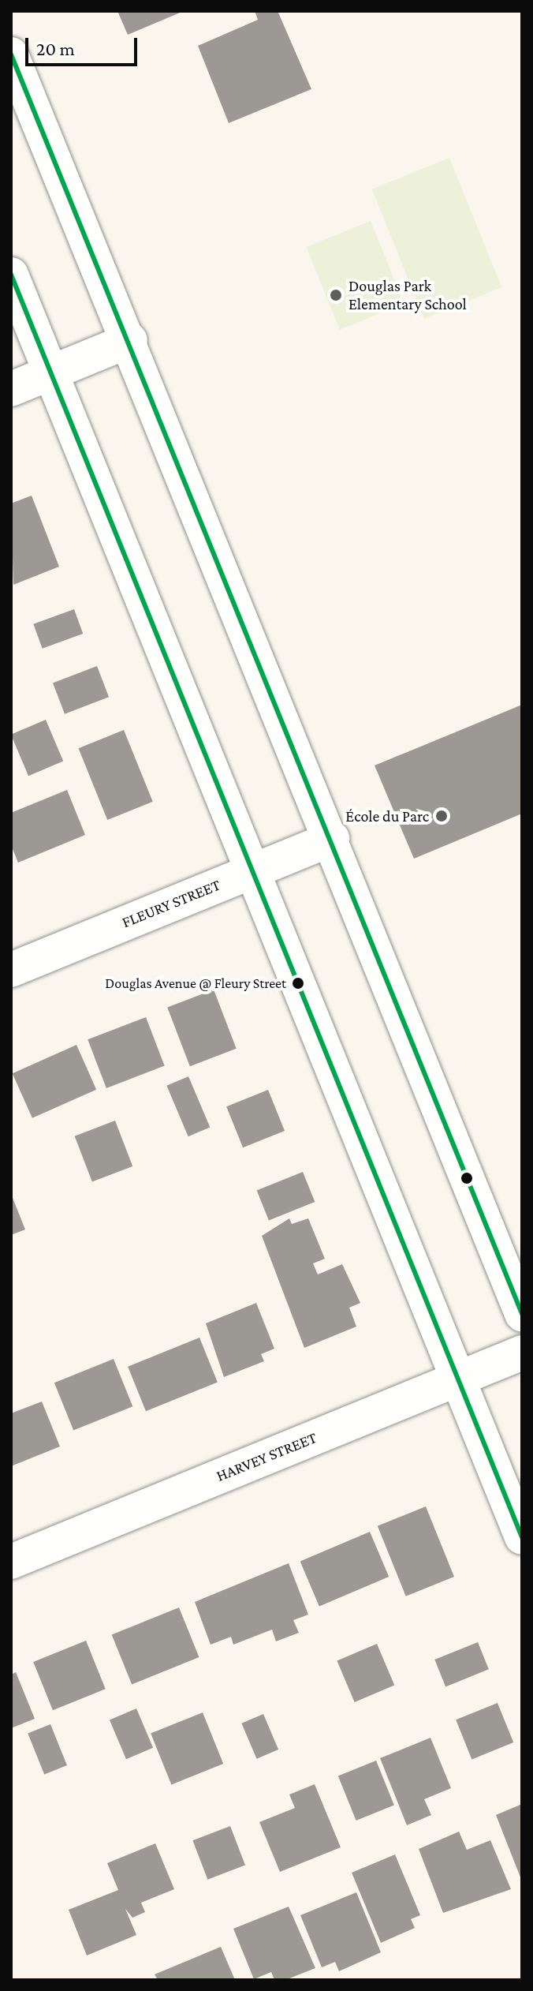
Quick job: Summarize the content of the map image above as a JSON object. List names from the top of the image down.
{
  "streets": {
    "street": ["FLEURY STREET", "HARVEY STREET"]
  },
  "places": ["Douglas Park Elementary School", "École du Parc", "Douglas Avenue @ Fleury Street"],
  "scale_bar": "20 m"
}
